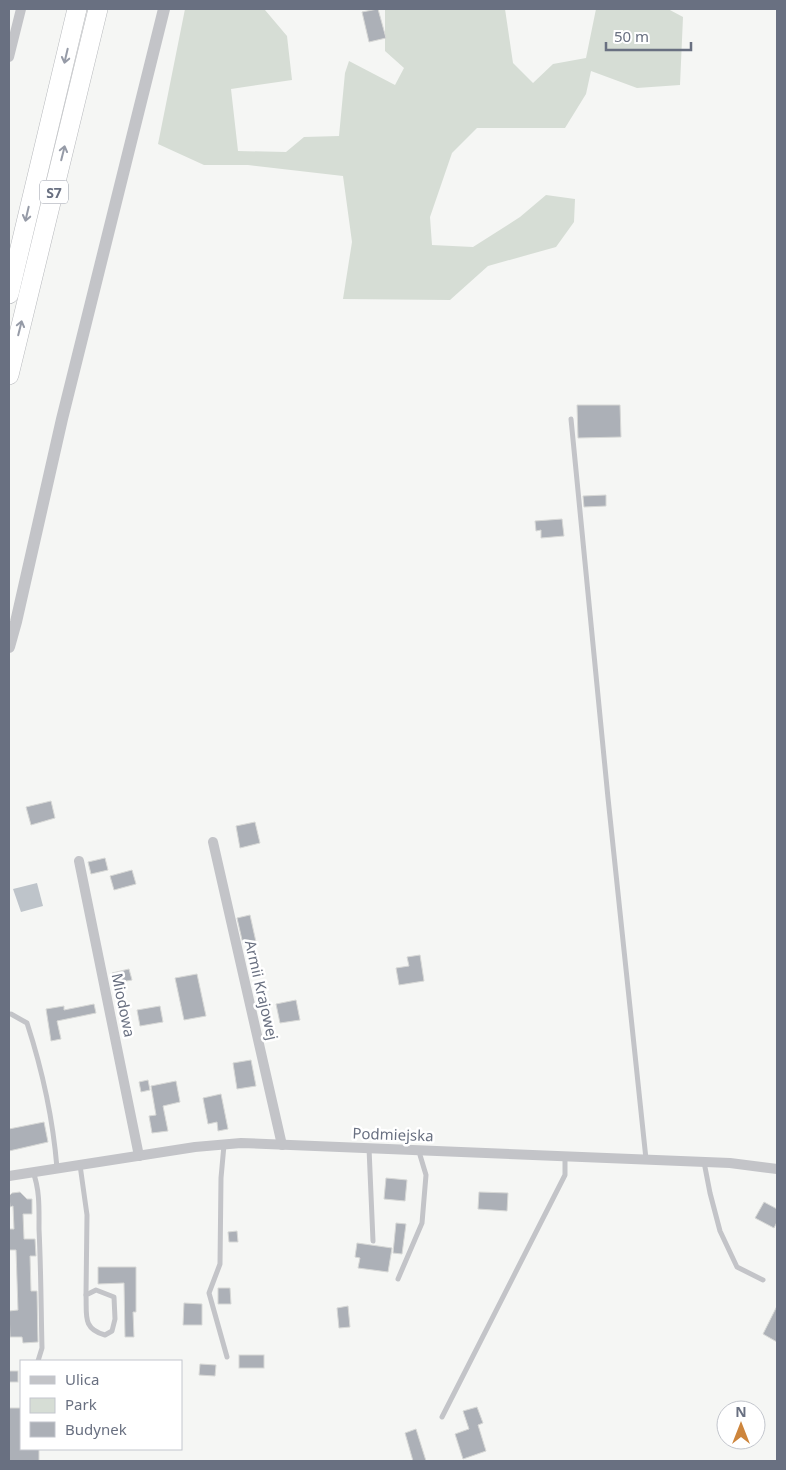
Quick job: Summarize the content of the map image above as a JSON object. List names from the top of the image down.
{
  "streets": {
    "highway": ["S7"],
    "street": ["Armii Krajowej", "Miodowa", "Podmiejska"]
  },
  "crossings": [
    ["Armii Krajowej", "Podmiejska"],
    ["Miodowa", "Podmiejska"]
  ],
  "legend": ["Ulica", "Park", "Budynek"],
  "scale_bar": "50 m",
  "north": "top"
}
